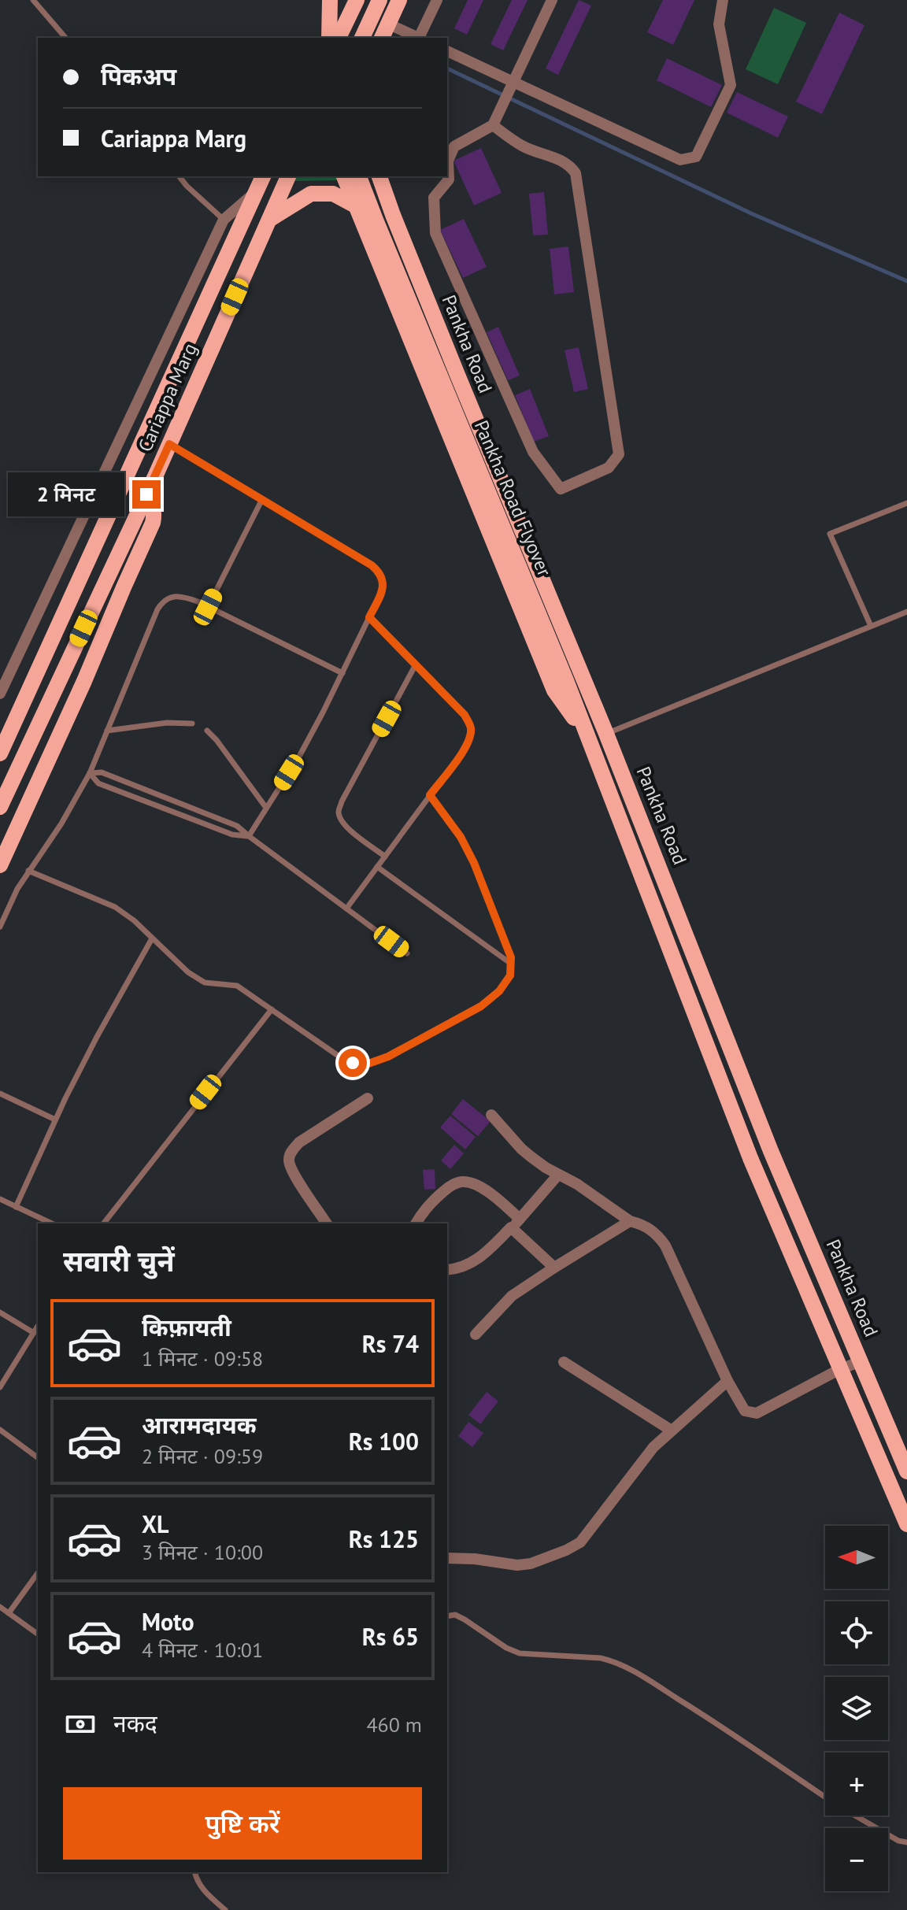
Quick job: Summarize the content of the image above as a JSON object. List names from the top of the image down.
{
  "streets": {
    "main road": ["Pankha Road", "Cariappa Marg", "Pankha Road Flyover"]
  },
  "north": "left",
  "page": {
    "banner": ["पिकअप", "Cariappa Marg"],
    "bubble": "2 मिनट",
    "heading": "सवारी चुनें",
    "list": [
      {
        "name": "किफ़ायती",
        "note": "1 मिनट · 09:58",
        "value": "Rs 74"
      },
      {
        "name": "आरामदायक",
        "note": "2 मिनट · 09:59",
        "value": "Rs 100"
      },
      {
        "name": "XL",
        "note": "3 मिनट · 10:00",
        "value": "Rs 125"
      },
      {
        "name": "Moto",
        "note": "4 मिनट · 10:01",
        "value": "Rs 65"
      }
    ],
    "map_buttons": ["+", "−"],
    "pay": ["नकद", "460 m"],
    "buttons": "पुष्टि करें"
  }
}
